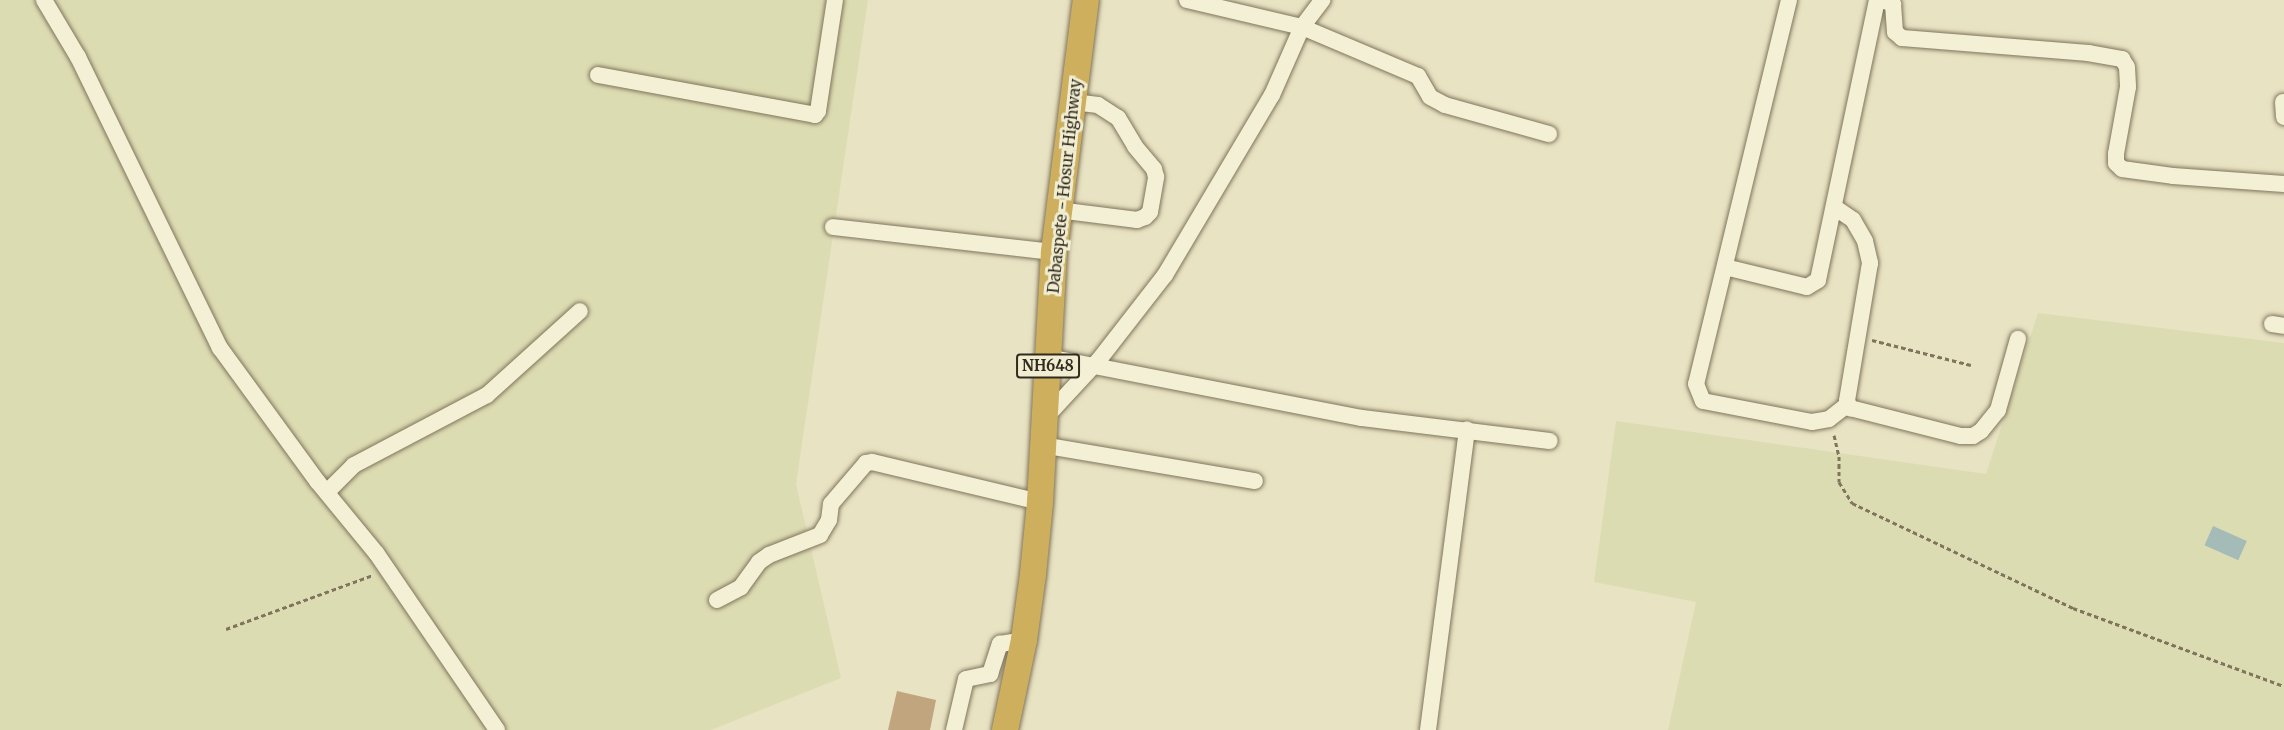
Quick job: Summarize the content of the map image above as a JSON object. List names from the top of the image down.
{
  "streets": {
    "highway": ["Dabaspete - Hosur Highway", "NH648"]
  }
}
